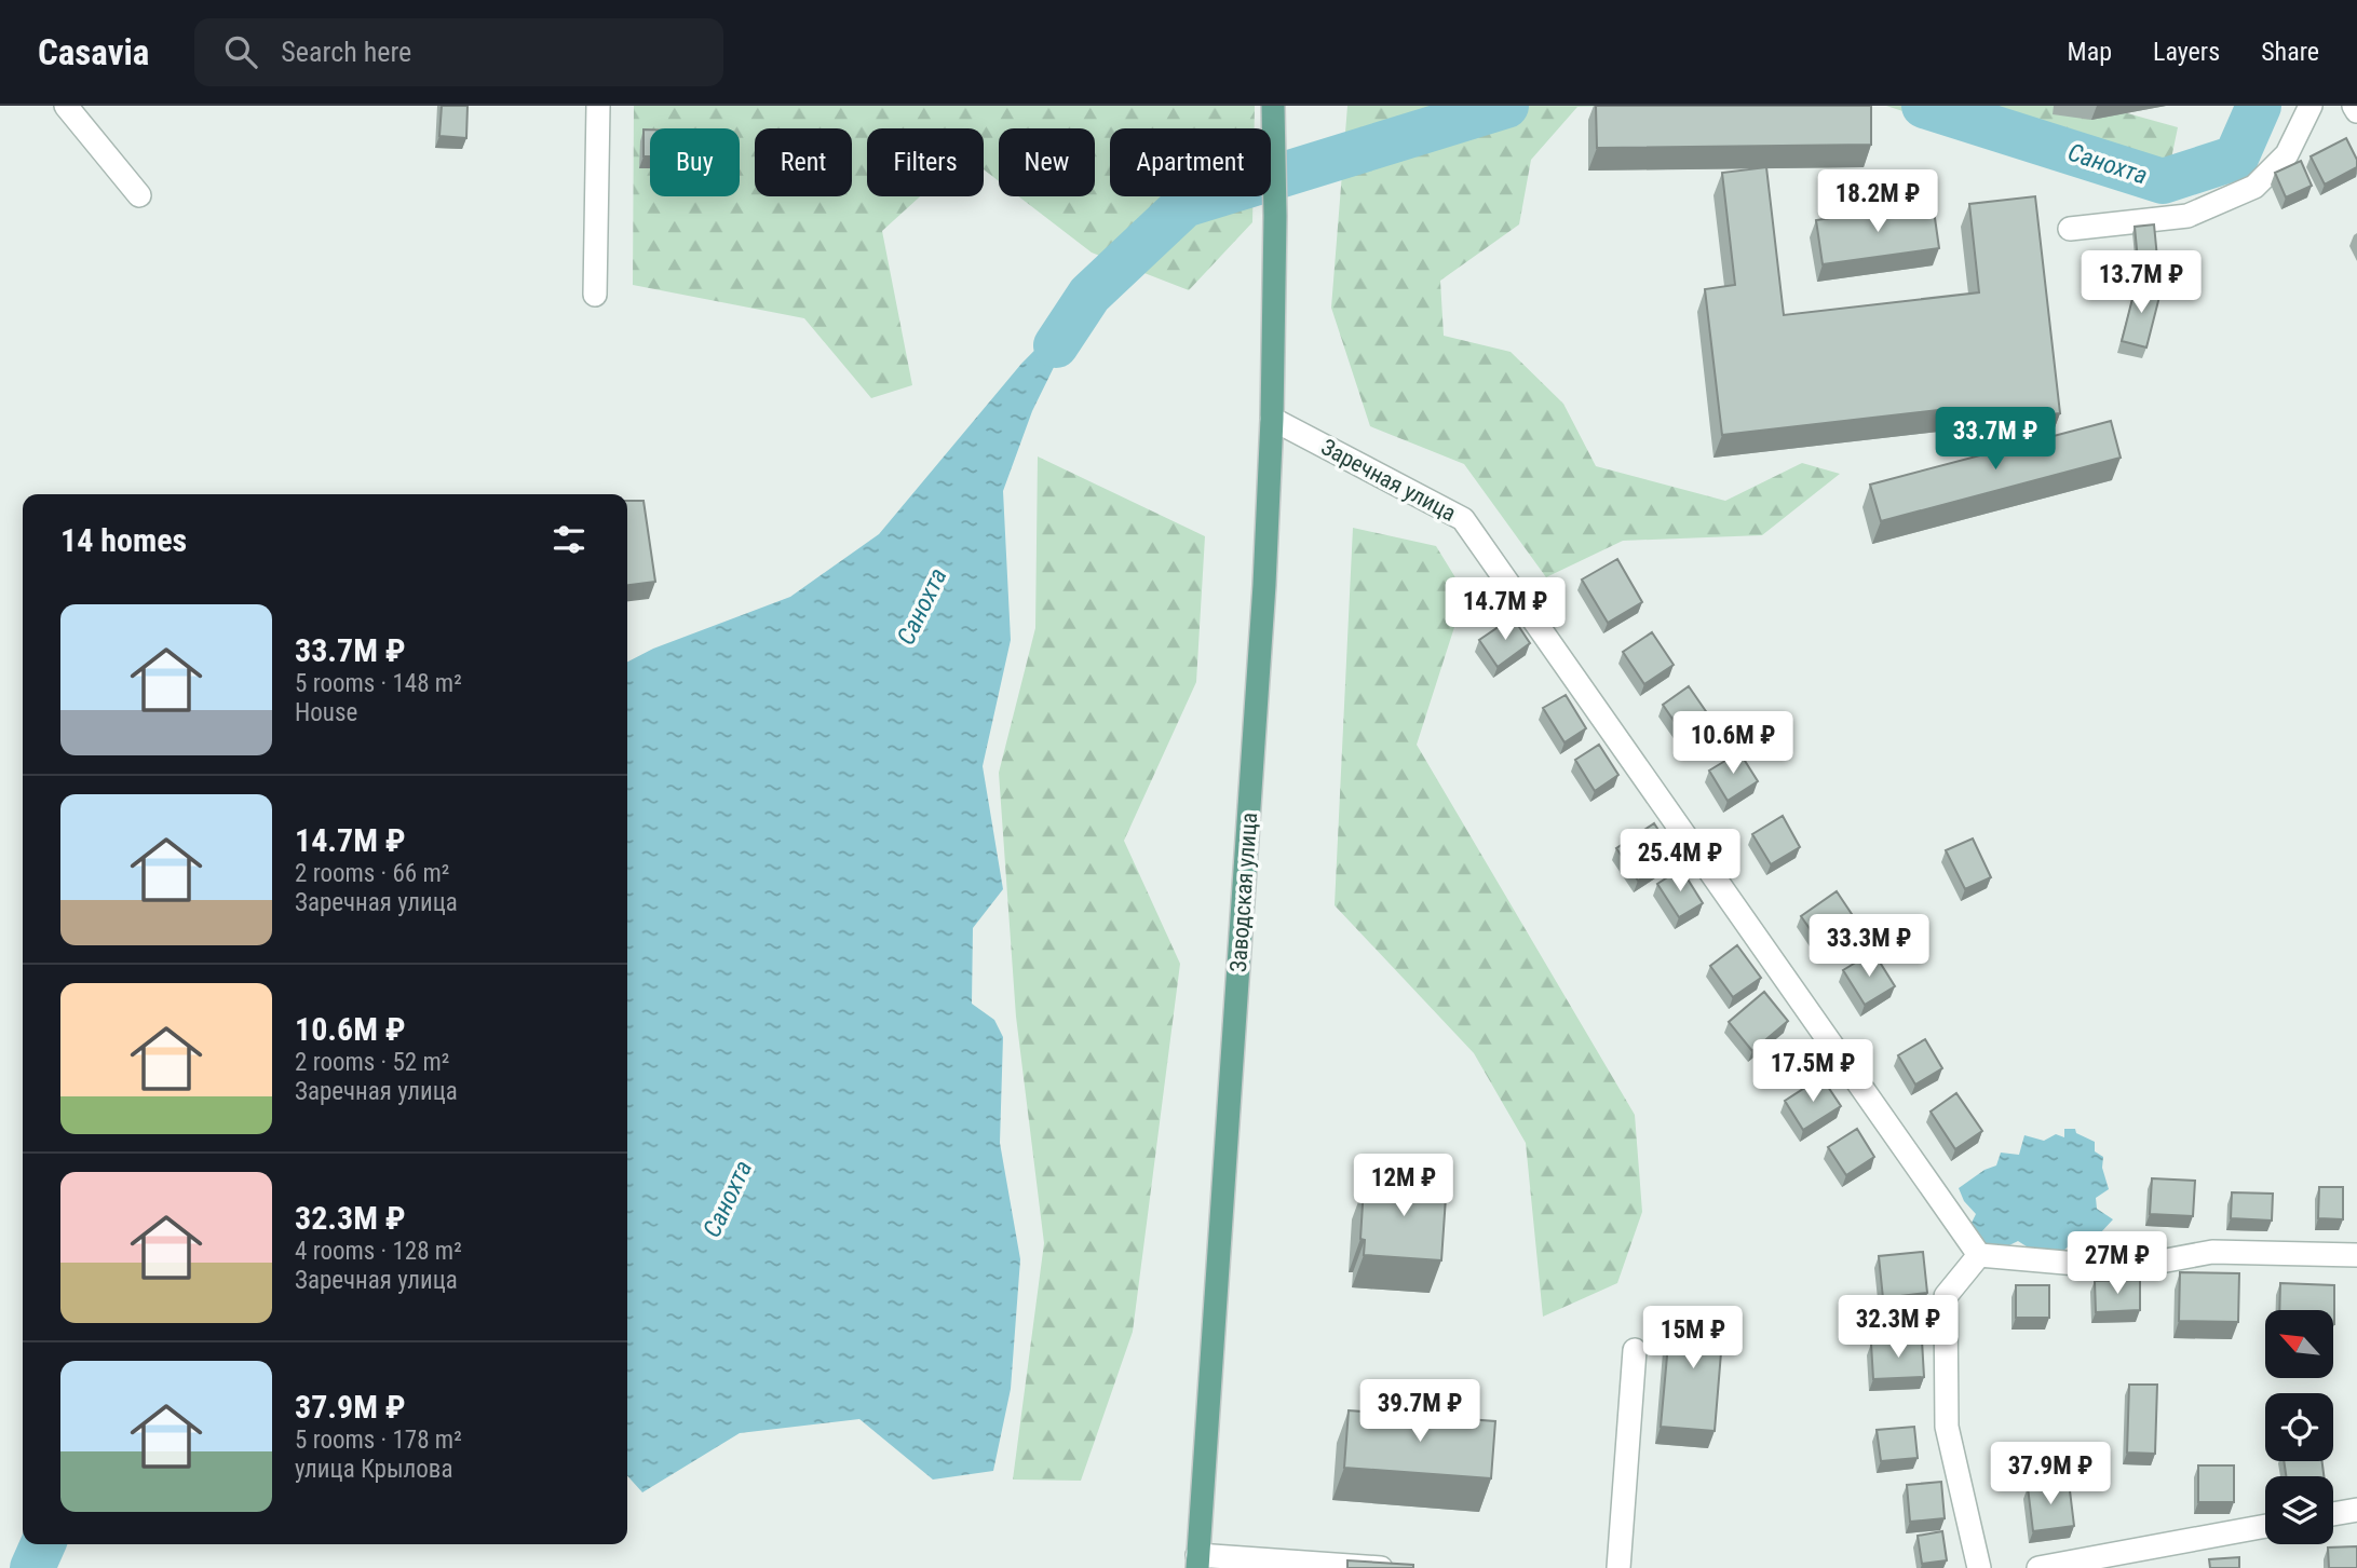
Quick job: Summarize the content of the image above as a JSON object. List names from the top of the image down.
{
  "streets": {
    "main road": ["Заводская улица"],
    "street": ["Заречная улица"]
  },
  "crossings": [
    ["Заречная улица", "Заводская улица"]
  ],
  "water": ["Санохта"],
  "north": "top left",
  "page": {
    "header": "Casavia",
    "search": "Search here",
    "nav": ["Map", "Layers", "Share"],
    "chip": [
      "Buy",
      "Rent",
      "Filters",
      "New",
      "Apartment"
    ],
    "price": [
      "18.2M ₽",
      "13.7M ₽",
      "33.7M ₽",
      "14.7M ₽",
      "10.6M ₽",
      "25.4M ₽",
      "33.3M ₽",
      "17.5M ₽",
      "12M ₽",
      "27M ₽",
      "32.3M ₽",
      "15M ₽",
      "39.7M ₽",
      "37.9M ₽"
    ],
    "heading": "14 homes",
    "list": [
      {
        "name": "33.7M ₽",
        "note": "5 rooms · 148 m² · House"
      },
      {
        "name": "14.7M ₽",
        "note": "2 rooms · 66 m² · Заречная улица"
      },
      {
        "name": "10.6M ₽",
        "note": "2 rooms · 52 m² · Заречная улица"
      },
      {
        "name": "32.3M ₽",
        "note": "4 rooms · 128 m² · Заречная улица"
      },
      {
        "name": "37.9M ₽",
        "note": "5 rooms · 178 m² · улица Крылова"
      }
    ]
  }
}
